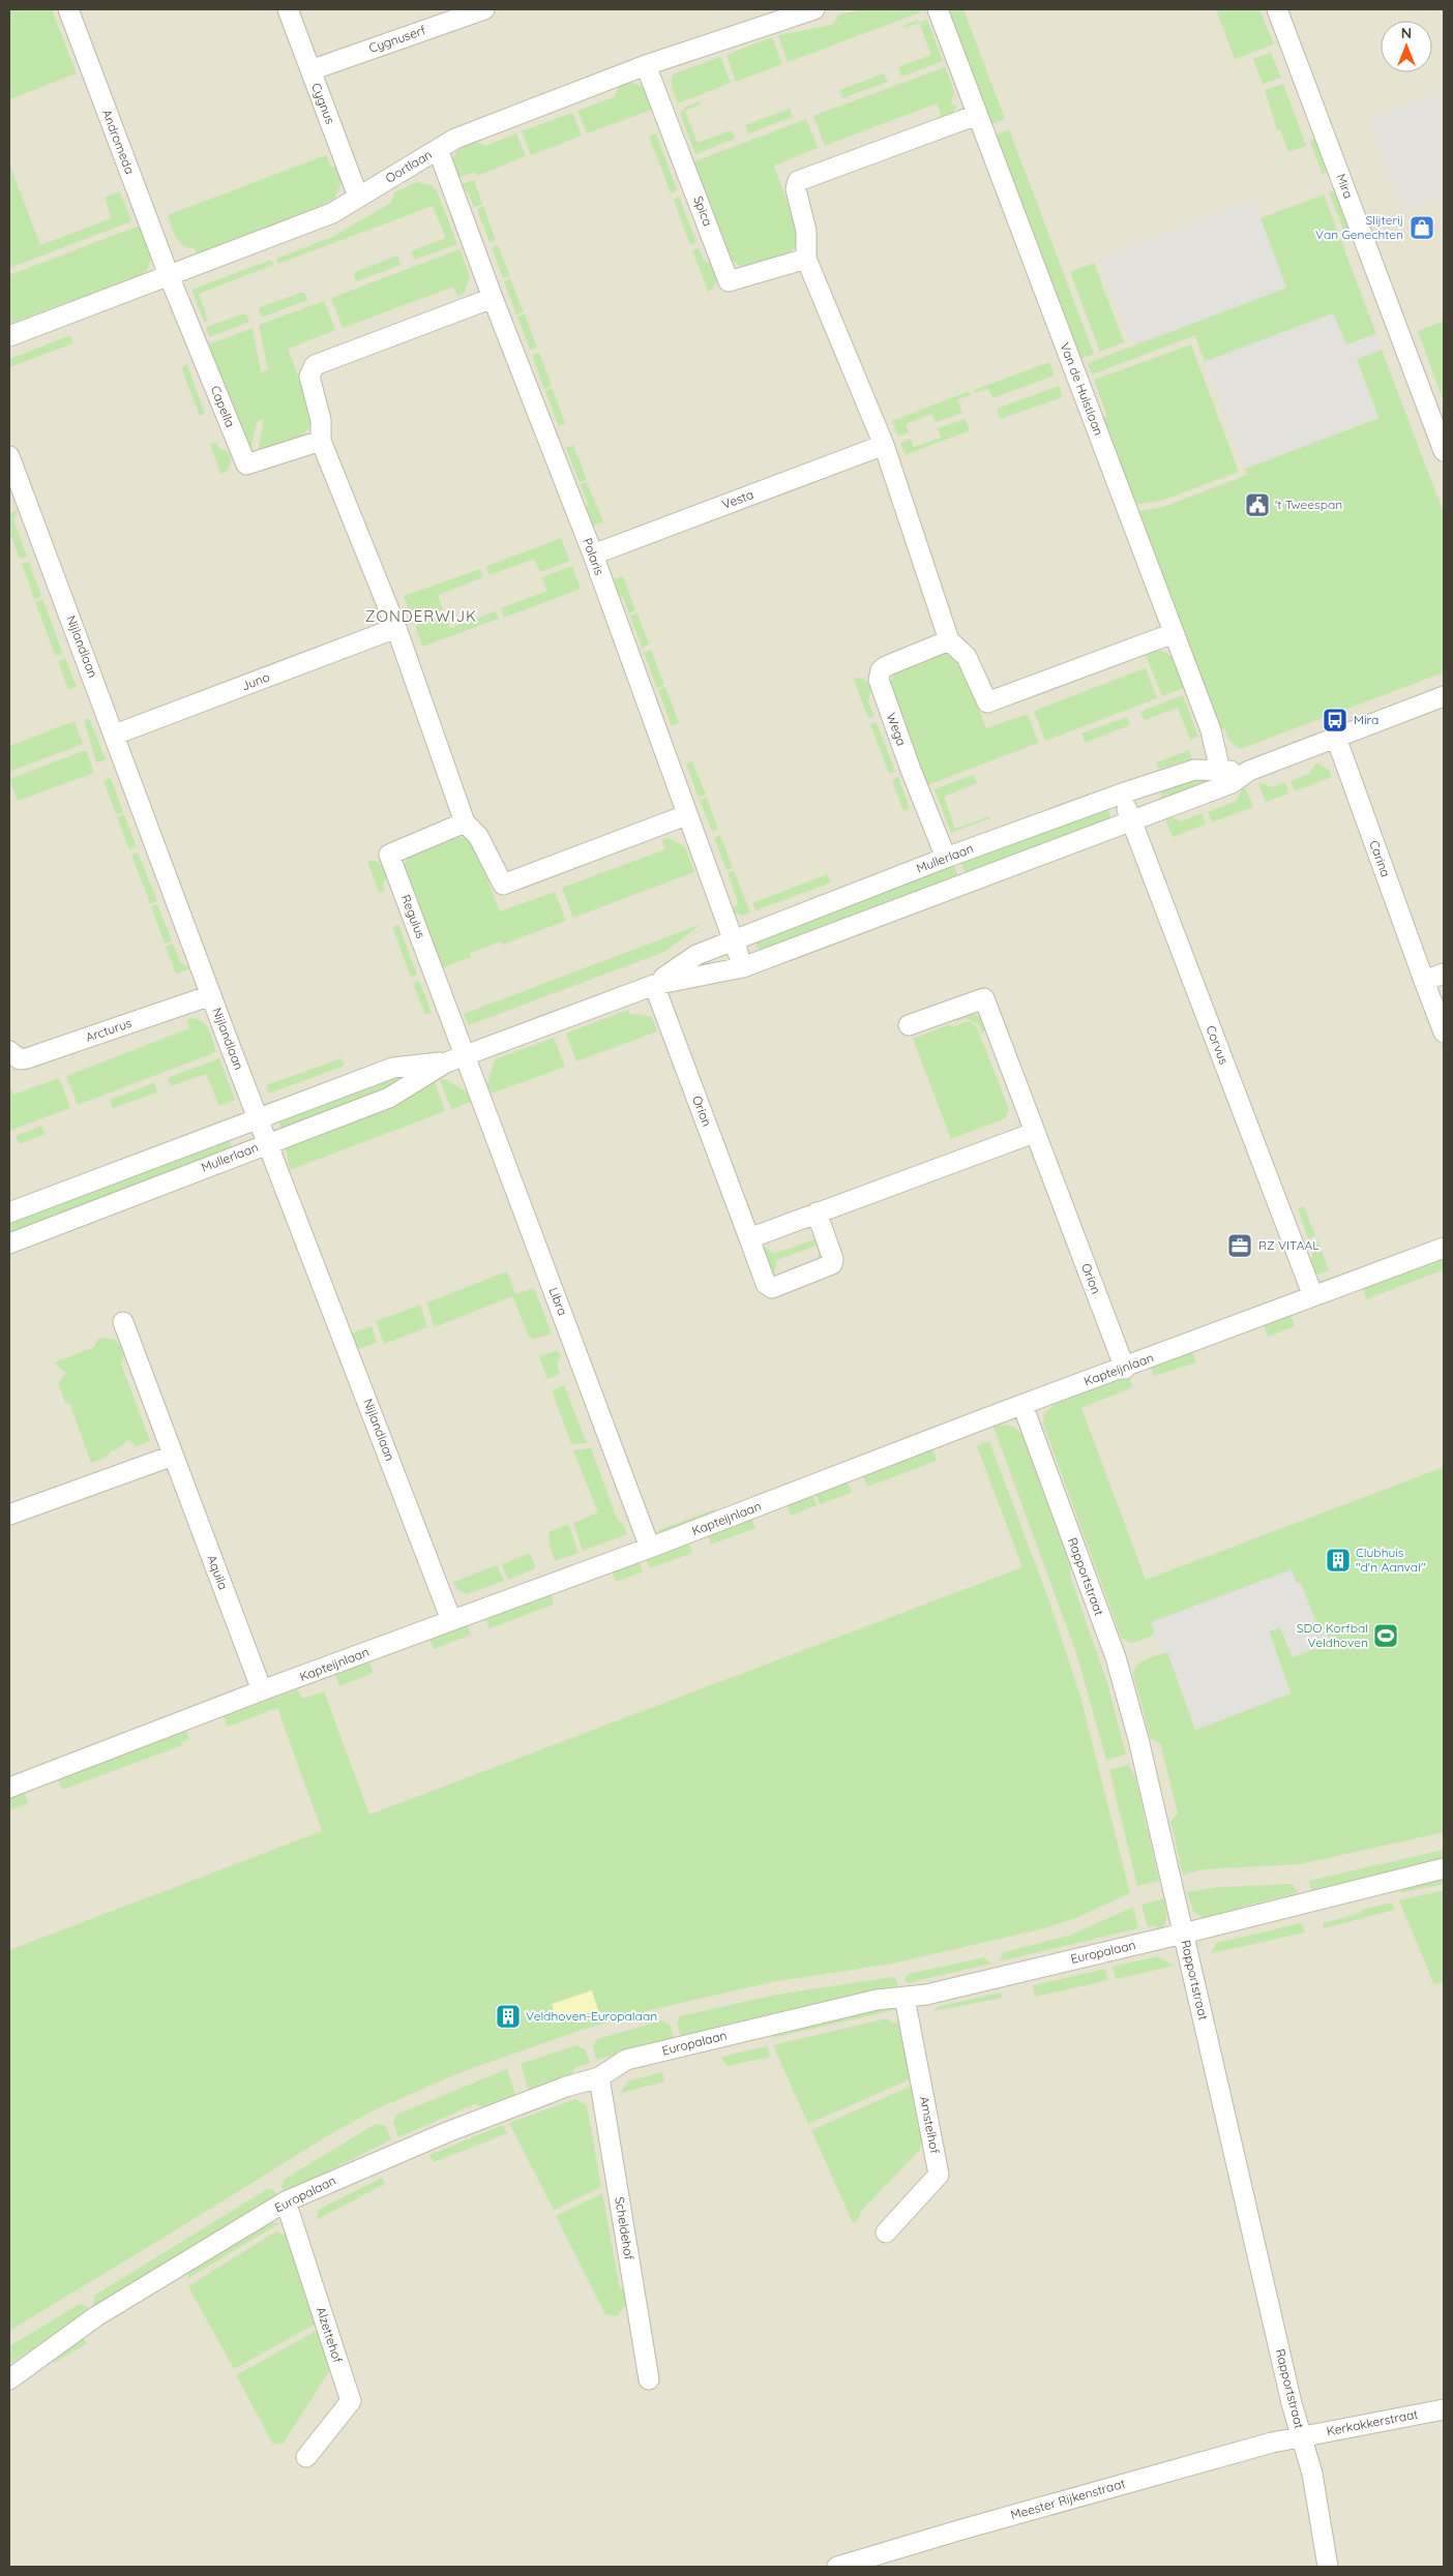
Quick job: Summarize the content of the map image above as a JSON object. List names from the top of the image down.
{
  "streets": {
    "street": [
      "Cygnuserf",
      "Cygnus",
      "Andromeda",
      "Oortlaan",
      "Mira",
      "Spica",
      "Van de Hulstlaan",
      "Capella",
      "Vesta",
      "Polaris",
      "Nijlandlaan",
      "Juno",
      "Wega",
      "Mullerlaan",
      "Carina",
      "Regulus",
      "Arcturus",
      "Corvus",
      "Orion",
      "Libra",
      "Kapteijnlaan",
      "Aquila",
      "Rapportstraat",
      "Europalaan",
      "Amstelhof",
      "Scheldehof",
      "Alzettehof",
      "Kerkakkerstraat",
      "Meester Rijkenstraat"
    ]
  },
  "crossings": [
    ["Cygnuserf", "Cygnus"],
    ["Cygnus", "Oortlaan"],
    ["Andromeda", "Oortlaan"],
    ["Andromeda", "Capella"],
    ["Oortlaan", "Spica"],
    ["Oortlaan", "Capella"],
    ["Oortlaan", "Polaris"],
    ["Van de Hulstlaan", "Mullerlaan"],
    ["Vesta", "Polaris"],
    ["Polaris", "Mullerlaan"],
    ["Nijlandlaan", "Juno"],
    ["Nijlandlaan", "Mullerlaan"],
    ["Nijlandlaan", "Arcturus"],
    ["Nijlandlaan", "Kapteijnlaan"],
    ["Wega", "Mullerlaan"],
    ["Mullerlaan", "Carina"],
    ["Mullerlaan", "Regulus"],
    ["Mullerlaan", "Corvus"],
    ["Mullerlaan", "Orion"],
    ["Mullerlaan", "Libra"],
    ["Regulus", "Libra"],
    ["Corvus", "Kapteijnlaan"],
    ["Orion", "Kapteijnlaan"],
    ["Libra", "Kapteijnlaan"],
    ["Kapteijnlaan", "Aquila"],
    ["Kapteijnlaan", "Rapportstraat"],
    ["Rapportstraat", "Europalaan"],
    ["Rapportstraat", "Kerkakkerstraat"],
    ["Rapportstraat", "Meester Rijkenstraat"],
    ["Europalaan", "Amstelhof"],
    ["Europalaan", "Scheldehof"],
    ["Europalaan", "Alzettehof"],
    ["Kerkakkerstraat", "Meester Rijkenstraat"]
  ],
  "districts": ["ZONDERWIJK"],
  "places": {
    "shop": ["Slijterij Van Genechten"],
    "public building": ["'t Tweespan"],
    "bus stop": ["Mira"],
    "office": ["RZ VITAAL"],
    "building": ["Clubhuis \"d'n Aanval\"", "Veldhoven-Europalaan"],
    "sports": ["SDO Korfbal Veldhoven"]
  },
  "north": "top"
}
